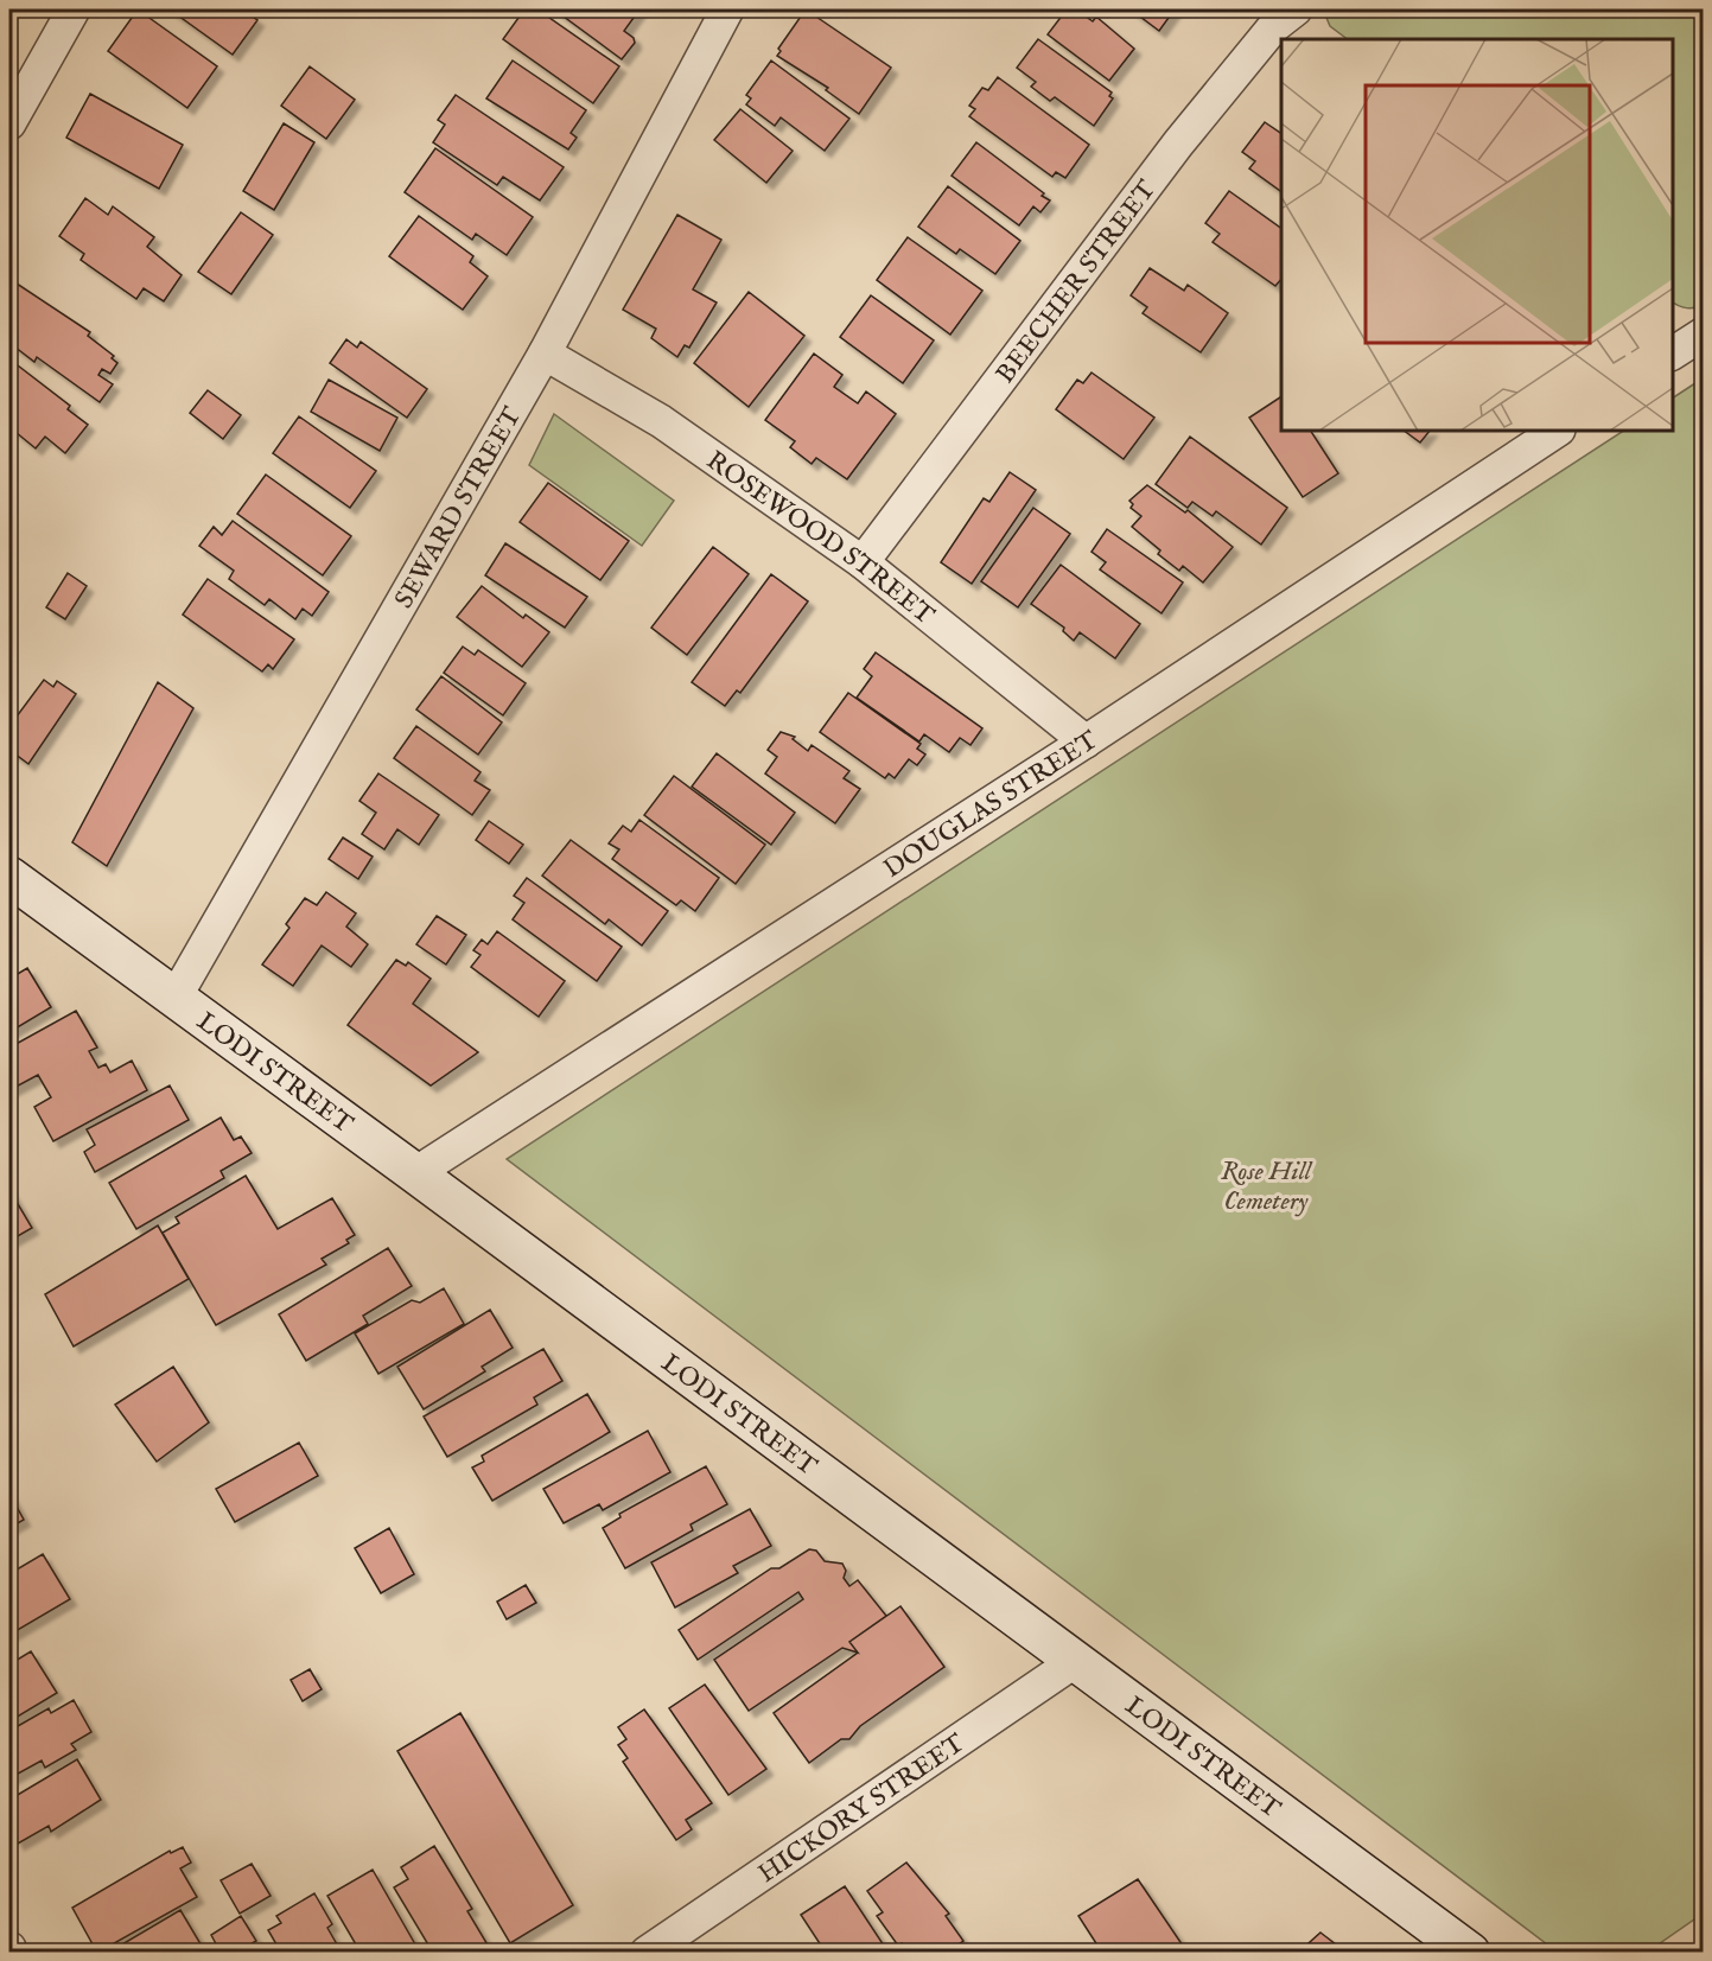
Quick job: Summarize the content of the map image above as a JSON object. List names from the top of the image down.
{
  "streets": {
    "street": [
      "BEECHER STREET",
      "SEWARD STREET",
      "ROSEWOOD STREET",
      "DOUGLAS STREET",
      "LODI STREET",
      "HICKORY STREET"
    ]
  },
  "crossings": [
    ["BEECHER STREET", "ROSEWOOD STREET"],
    ["SEWARD STREET", "ROSEWOOD STREET"],
    ["SEWARD STREET", "LODI STREET"],
    ["ROSEWOOD STREET", "DOUGLAS STREET"],
    ["DOUGLAS STREET", "LODI STREET"],
    ["LODI STREET", "HICKORY STREET"]
  ],
  "parks": ["Rose Hill Cemetery"]
}
